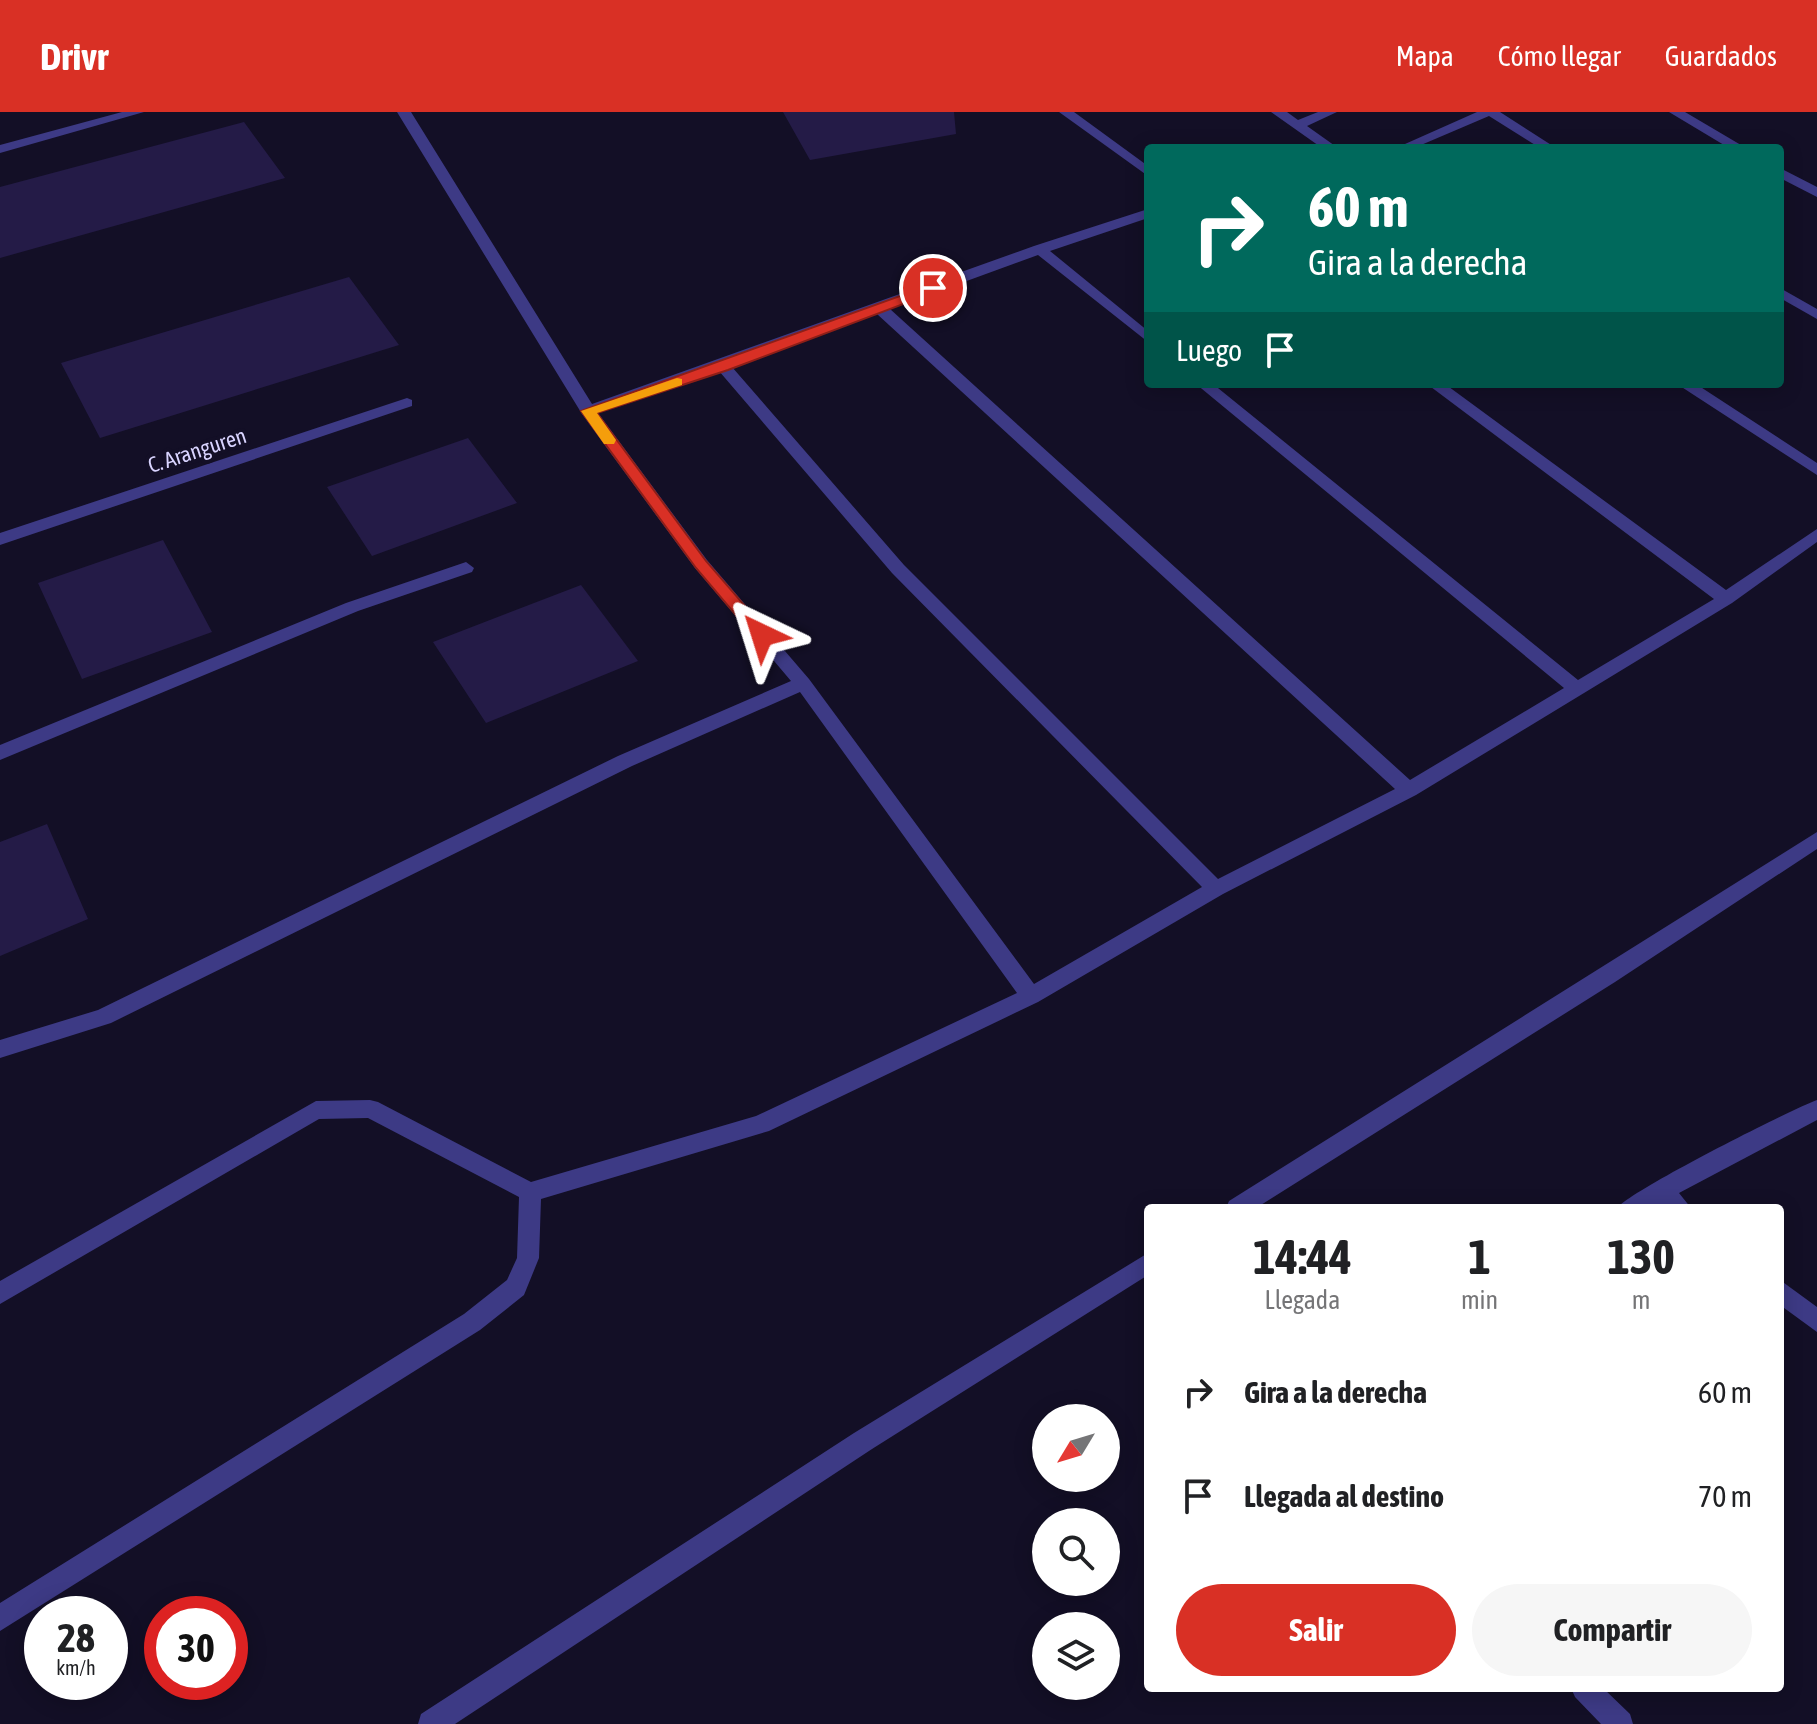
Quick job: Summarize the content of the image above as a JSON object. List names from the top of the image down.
{
  "streets": {
    "street": ["C. Aranguren"]
  },
  "north": "bottom left",
  "page": {
    "header": "Drivr",
    "nav": ["Mapa", "Cómo llegar", "Guardados"],
    "turn": ["60 m", "Gira a la derecha"],
    "then": "Luego",
    "eta": [
      "14:44",
      "Llegada",
      "1",
      "min",
      "130",
      "m"
    ],
    "list": [
      {
        "name": "Gira a la derecha",
        "value": "60 m"
      },
      {
        "name": "Llegada al destino",
        "value": "70 m"
      }
    ],
    "buttons": ["Salir", "Compartir"],
    "speed": "28 km/h",
    "limit": "30"
  }
}
